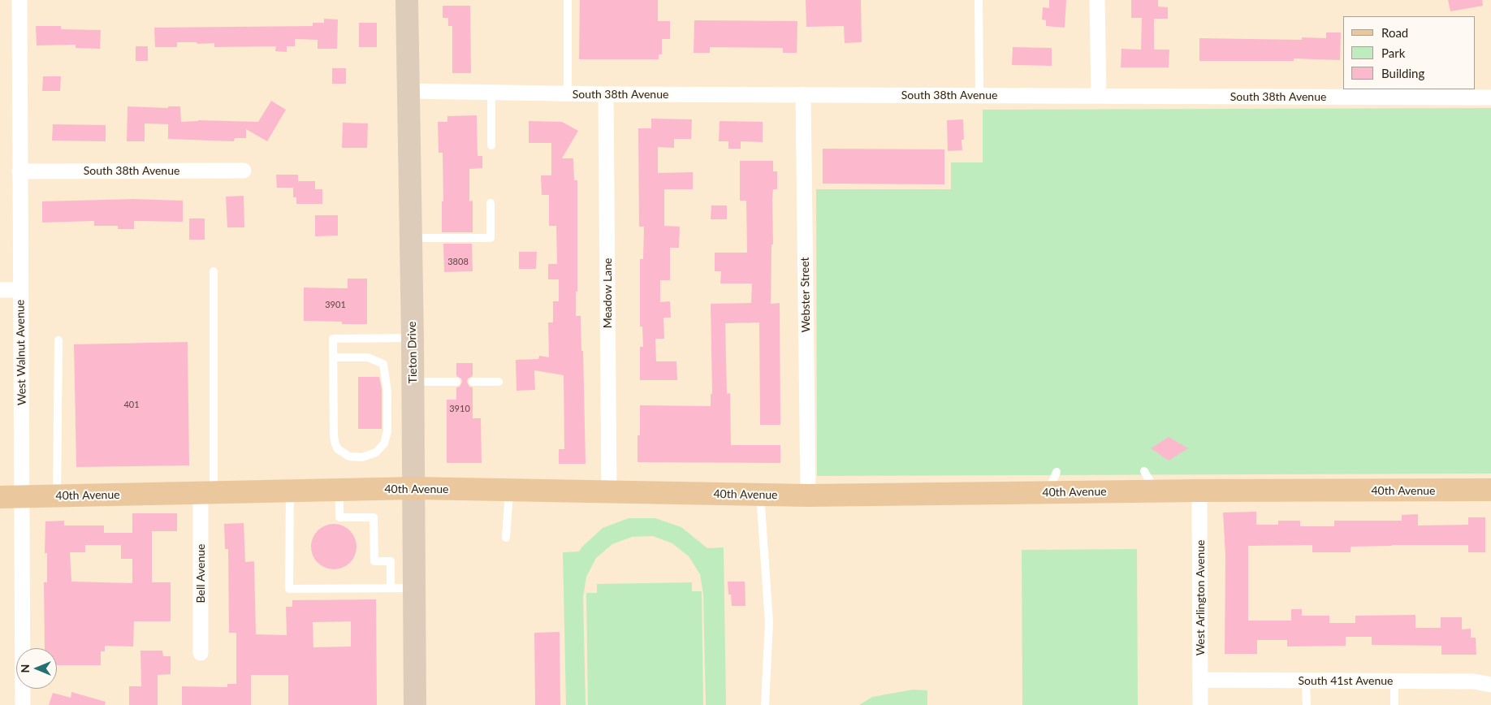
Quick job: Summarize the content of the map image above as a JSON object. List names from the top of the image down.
{
  "streets": {
    "main road": ["Tieton Drive", "40th Avenue"],
    "street": [
      "South 38th Avenue",
      "Meadow Lane",
      "Webster Street",
      "West Walnut Avenue",
      "Bell Avenue",
      "West Arlington Avenue",
      "South 41st Avenue"
    ]
  },
  "crossings": [
    ["South 38th Avenue", "Meadow Lane"],
    ["South 38th Avenue", "Webster Street"],
    ["South 38th Avenue", "West Walnut Avenue"],
    ["South 38th Avenue", "Tieton Drive"],
    ["Meadow Lane", "40th Avenue"],
    ["Webster Street", "40th Avenue"],
    ["West Walnut Avenue", "40th Avenue"],
    ["Tieton Drive", "40th Avenue"],
    ["40th Avenue", "Bell Avenue"],
    ["40th Avenue", "West Arlington Avenue"],
    ["West Arlington Avenue", "South 41st Avenue"]
  ],
  "house_numbers": [
    "3808",
    "3901",
    "401",
    "3910"
  ],
  "legend": ["Road", "Park", "Building"],
  "north": "left"
}
